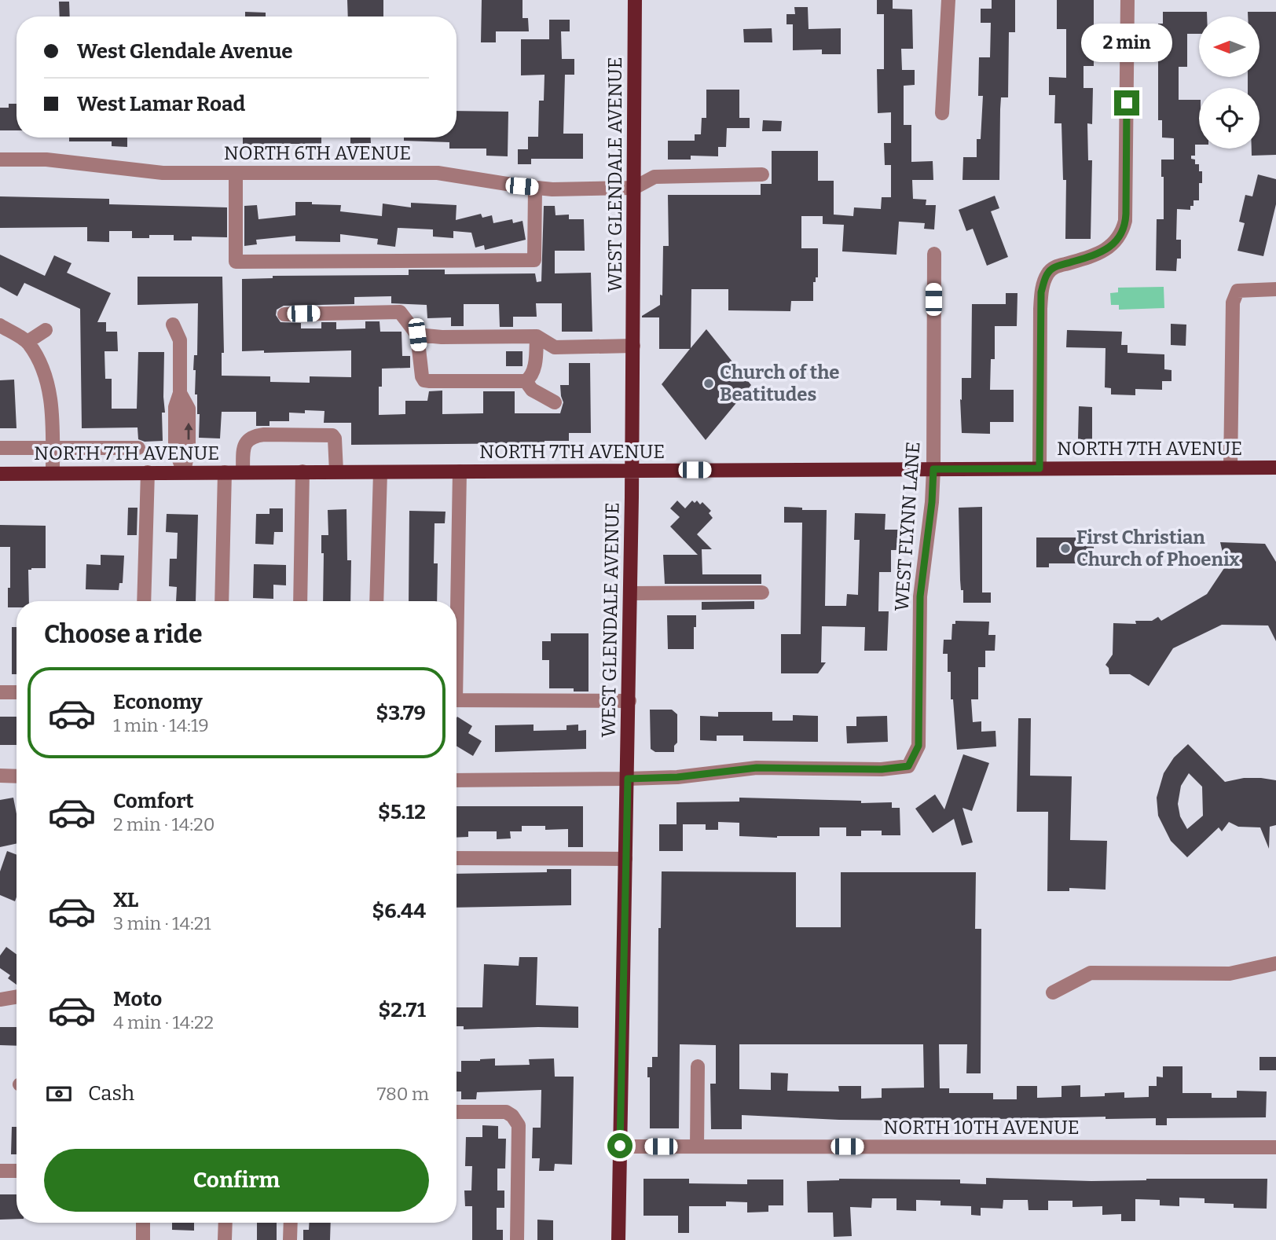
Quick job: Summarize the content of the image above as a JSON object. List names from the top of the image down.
{
  "streets": {
    "main road": ["WEST GLENDALE AVENUE", "NORTH 7TH AVENUE"],
    "street": ["NORTH 6TH AVENUE", "WEST FLYNN LANE", "NORTH 10TH AVENUE"]
  },
  "crossings": [
    ["NORTH 6TH AVENUE", "WEST GLENDALE AVENUE"],
    ["WEST GLENDALE AVENUE", "NORTH 7TH AVENUE"],
    ["WEST GLENDALE AVENUE", "WEST FLYNN LANE"],
    ["WEST GLENDALE AVENUE", "NORTH 10TH AVENUE"],
    ["NORTH 7TH AVENUE", "WEST FLYNN LANE"]
  ],
  "places": ["Church of the Beatitudes", "First Christian Church of Phoenix"],
  "north": "left",
  "page": {
    "banner": ["West Glendale Avenue", "West Lamar Road"],
    "bubble": "2 min",
    "heading": "Choose a ride",
    "list": [
      {
        "name": "Economy",
        "note": "1 min · 14:19",
        "value": "$3.79"
      },
      {
        "name": "Comfort",
        "note": "2 min · 14:20",
        "value": "$5.12"
      },
      {
        "name": "XL",
        "note": "3 min · 14:21",
        "value": "$6.44"
      },
      {
        "name": "Moto",
        "note": "4 min · 14:22",
        "value": "$2.71"
      }
    ],
    "pay": ["Cash", "780 m"],
    "buttons": "Confirm"
  }
}
